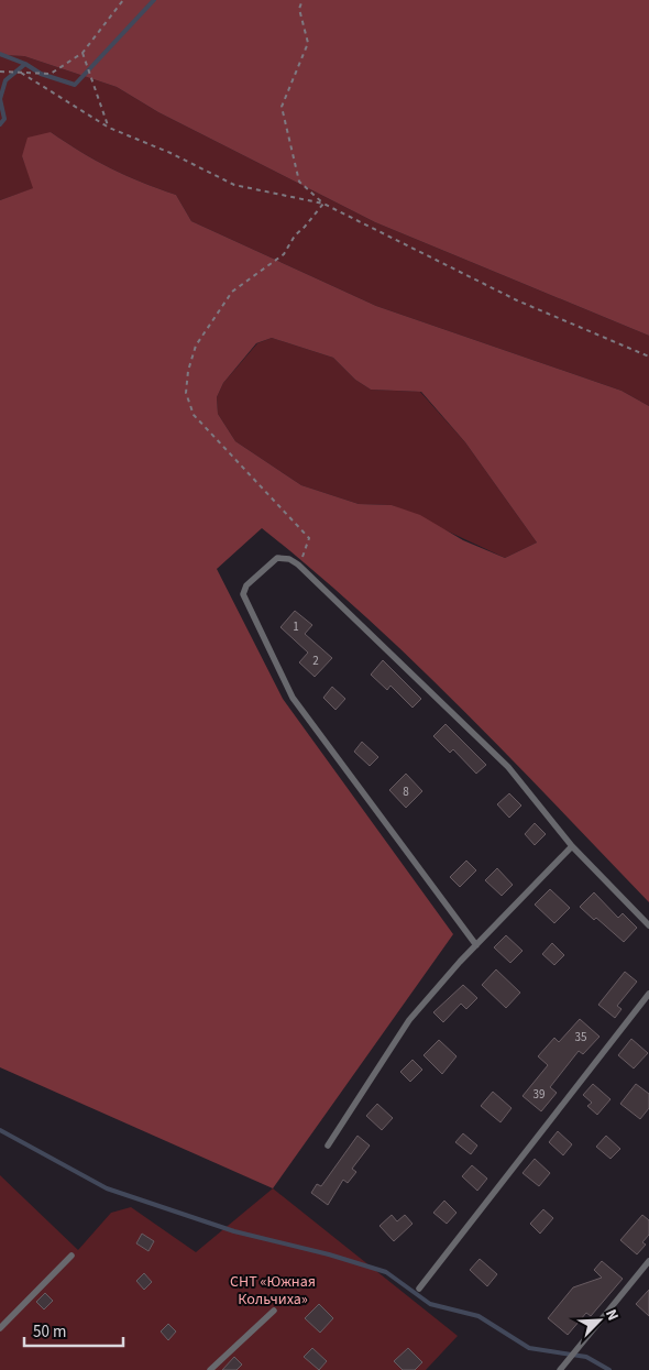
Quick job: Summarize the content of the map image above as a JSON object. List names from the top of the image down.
{
  "parks": ["СНТ «Южная Кольчиха»"],
  "house_numbers": [
    "1",
    "2",
    "8",
    "35",
    "39"
  ],
  "scale_bar": "50 m",
  "north": "top right"
}
